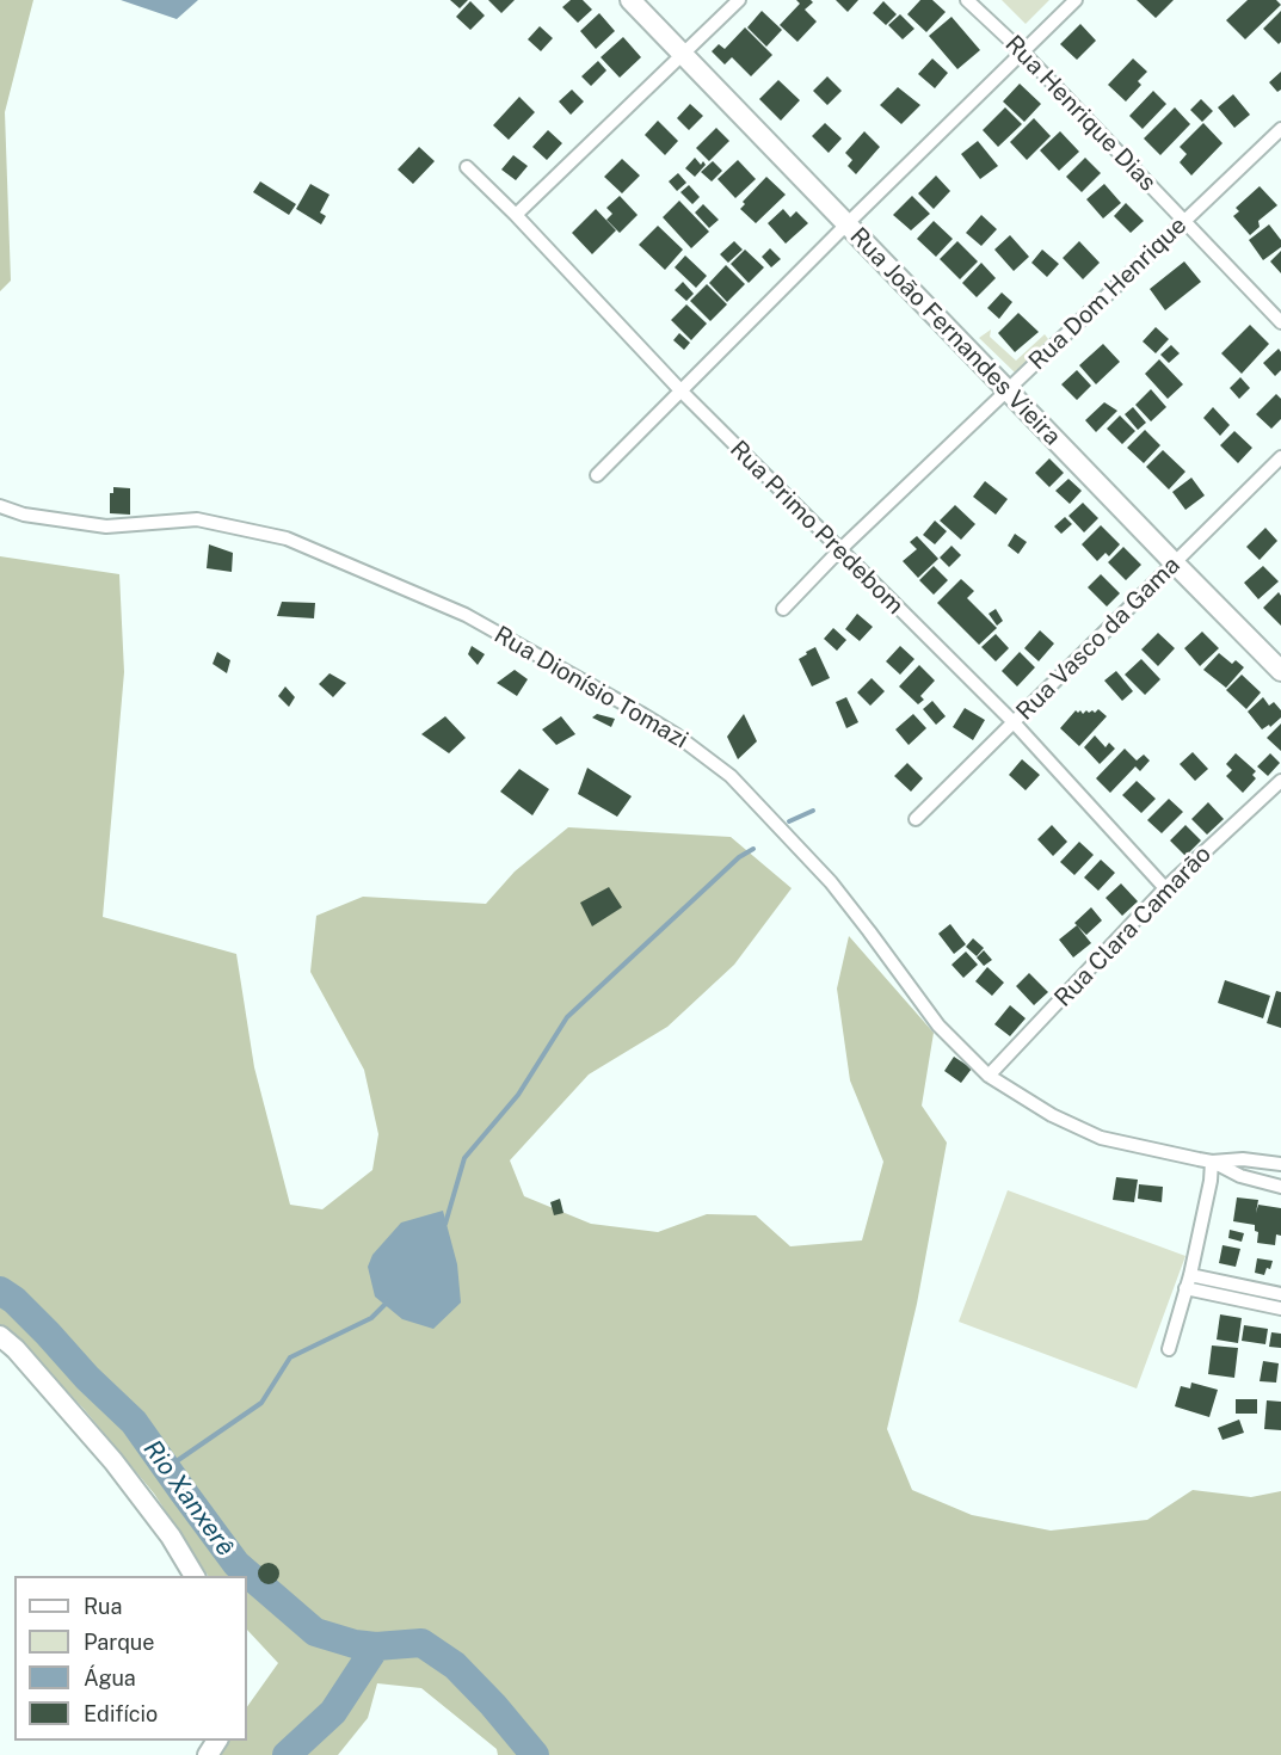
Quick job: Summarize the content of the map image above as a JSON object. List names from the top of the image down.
{
  "streets": {
    "street": [
      "Rua Henrique Dias",
      "Rua Dom Henrique",
      "Rua João Fernandes Vieira",
      "Rua Primo Predebom",
      "Rua Vasco da Gama",
      "Rua Dionísio Tomazi",
      "Rua Clara Camarão"
    ]
  },
  "crossings": [
    ["Rua Henrique Dias", "Rua Dom Henrique"],
    ["Rua Dom Henrique", "Rua João Fernandes Vieira"],
    ["Rua Dom Henrique", "Rua Primo Predebom"],
    ["Rua João Fernandes Vieira", "Rua Vasco da Gama"],
    ["Rua Primo Predebom", "Rua Vasco da Gama"],
    ["Rua Primo Predebom", "Rua Clara Camarão"],
    ["Rua Dionísio Tomazi", "Rua Clara Camarão"]
  ],
  "water": ["Rio Xanxerê"],
  "legend": [
    "Rua",
    "Parque",
    "Água",
    "Edifício"
  ]
}
